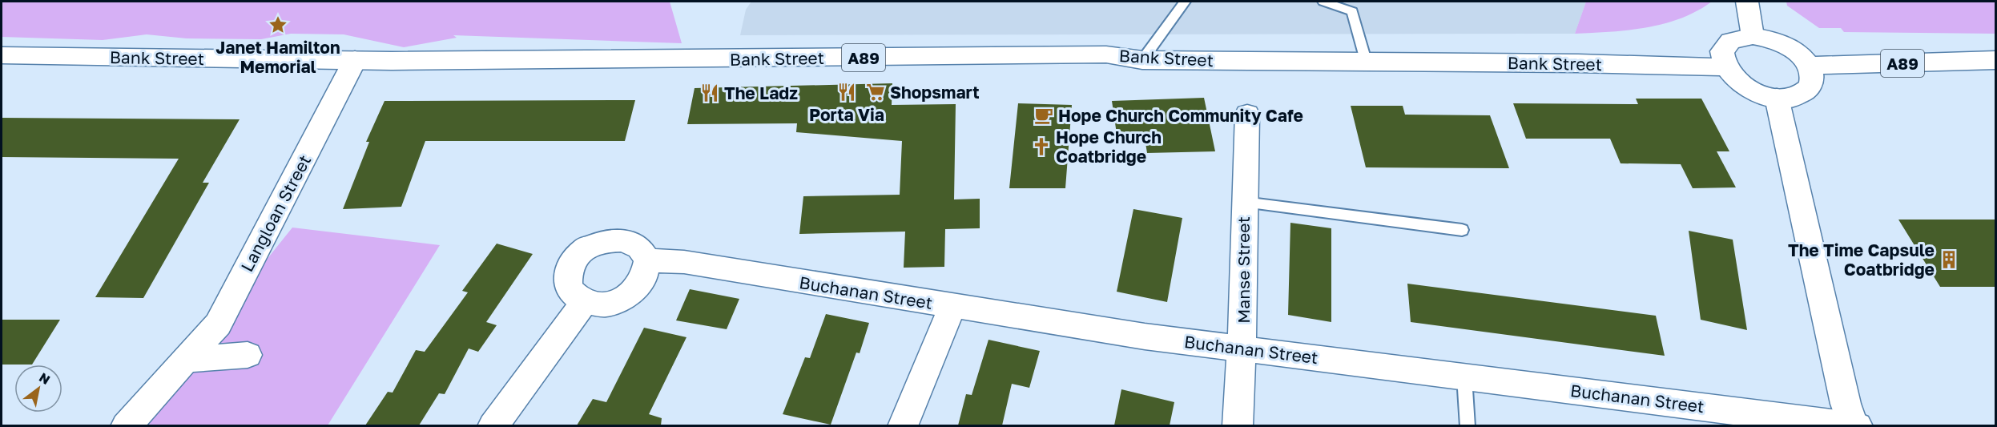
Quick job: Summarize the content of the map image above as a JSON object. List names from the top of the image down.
{
  "streets": {
    "main road": [
      "Bank Street",
      "A89",
      "Langloan Street",
      "Manse Street",
      "Buchanan Street"
    ]
  },
  "crossings": [
    ["Bank Street", "A89"],
    ["Bank Street", "Langloan Street"],
    ["Manse Street", "Buchanan Street"]
  ],
  "places": {
    "place": ["Janet Hamilton Memorial"],
    "restaurant": ["Porta Via", "The Ladz"],
    "supermarket": ["Shopsmart"],
    "cafe": ["Hope Church Community Cafe"],
    "church": ["Hope Church Coatbridge"],
    "building": ["The Time Capsule Coatbridge"]
  },
  "north": "top right"
}
